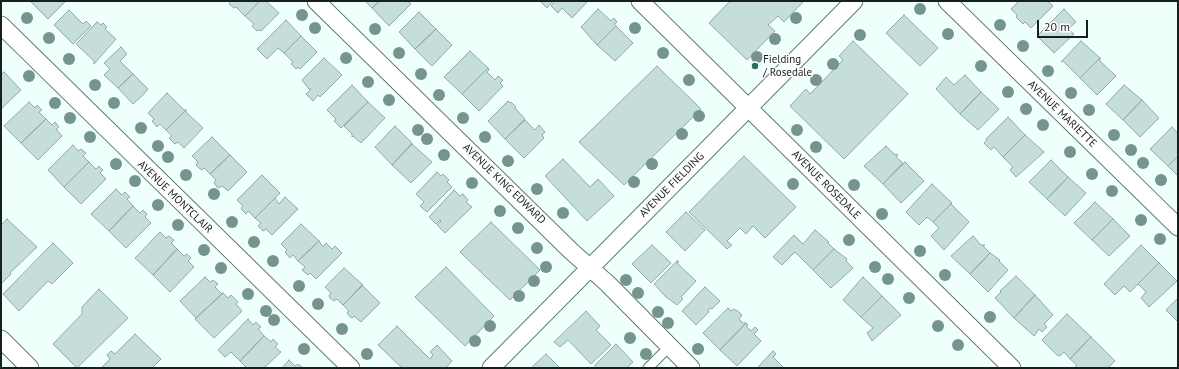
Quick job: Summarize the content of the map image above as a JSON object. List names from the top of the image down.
{
  "streets": {
    "street": [
      "AVENUE MARIETTE",
      "AVENUE KING EDWARD",
      "AVENUE FIELDING",
      "AVENUE ROSEDALE",
      "AVENUE MONTCLAIR"
    ]
  },
  "crossings": [
    ["AVENUE KING EDWARD", "AVENUE FIELDING"],
    ["AVENUE FIELDING", "AVENUE ROSEDALE"]
  ],
  "places": ["Fielding / Rosedale"],
  "scale_bar": "20 m"
}
